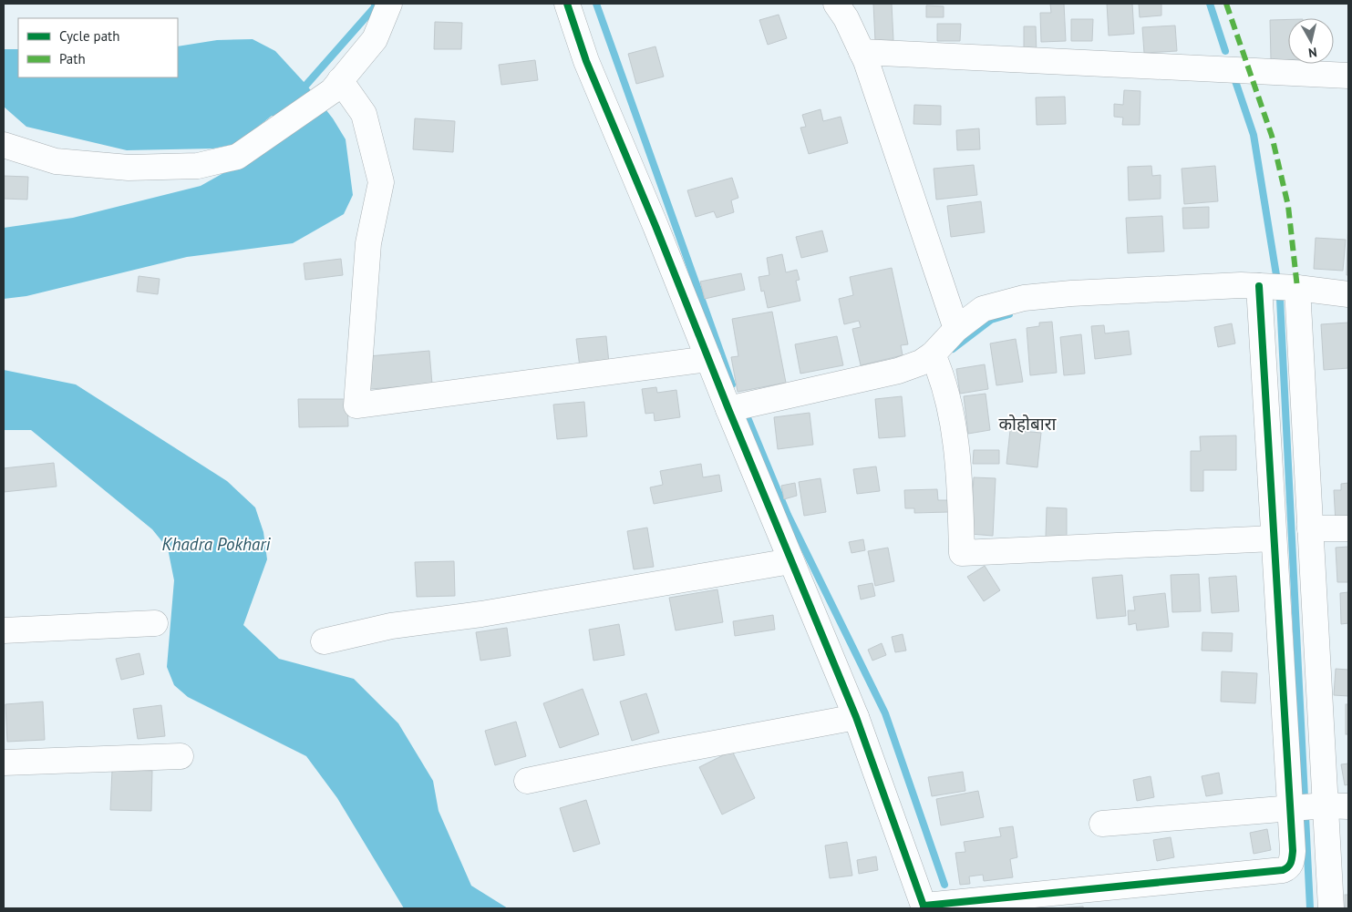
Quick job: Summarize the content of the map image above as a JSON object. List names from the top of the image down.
{
  "districts": ["कोहोबारा"],
  "water": ["Khadra Pokhari"],
  "legend": ["Cycle path", "Path"],
  "north": "bottom"
}
